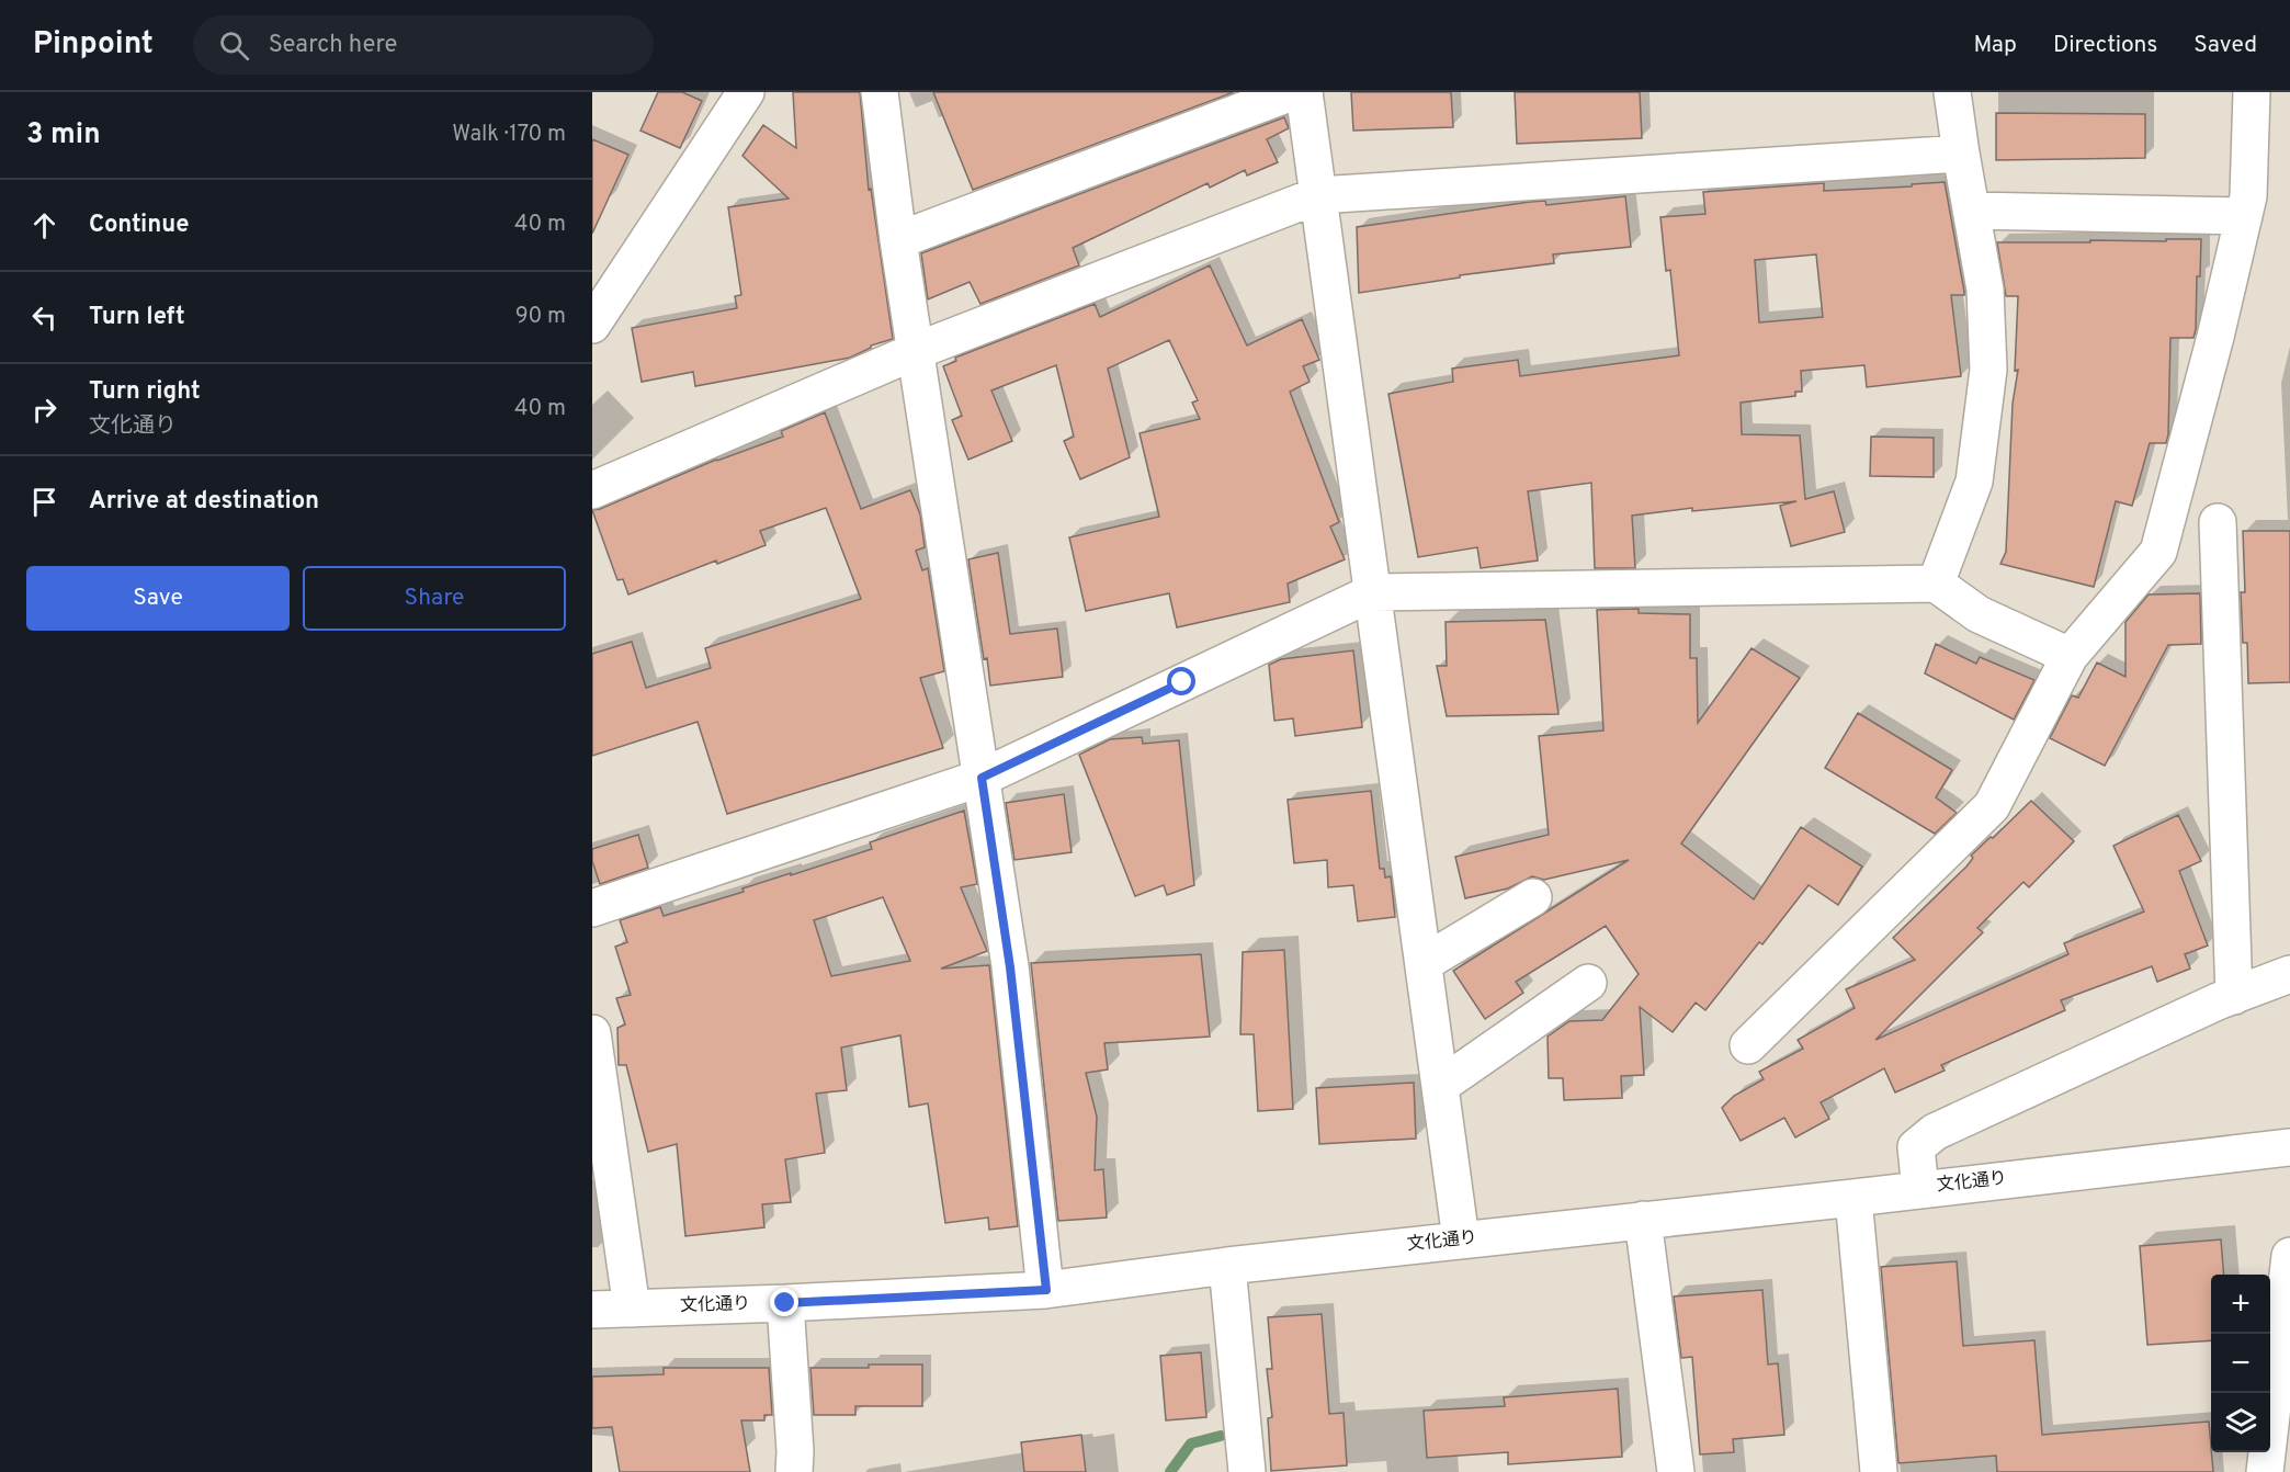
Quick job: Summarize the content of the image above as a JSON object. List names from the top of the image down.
{
  "streets": {
    "street": ["文化通り"]
  },
  "page": {
    "header": "Pinpoint",
    "search": "Search here",
    "nav": ["Map", "Directions", "Saved"],
    "heading": ["3 min", "Walk · 170 m"],
    "list": [
      ["Continue", "40 m"],
      ["Turn left", "90 m"],
      ["Turn right", "文化通り", "40 m"],
      "Arrive at destination"
    ],
    "buttons": ["Save", "Share"],
    "map_buttons": ["+", "−"]
  }
}
